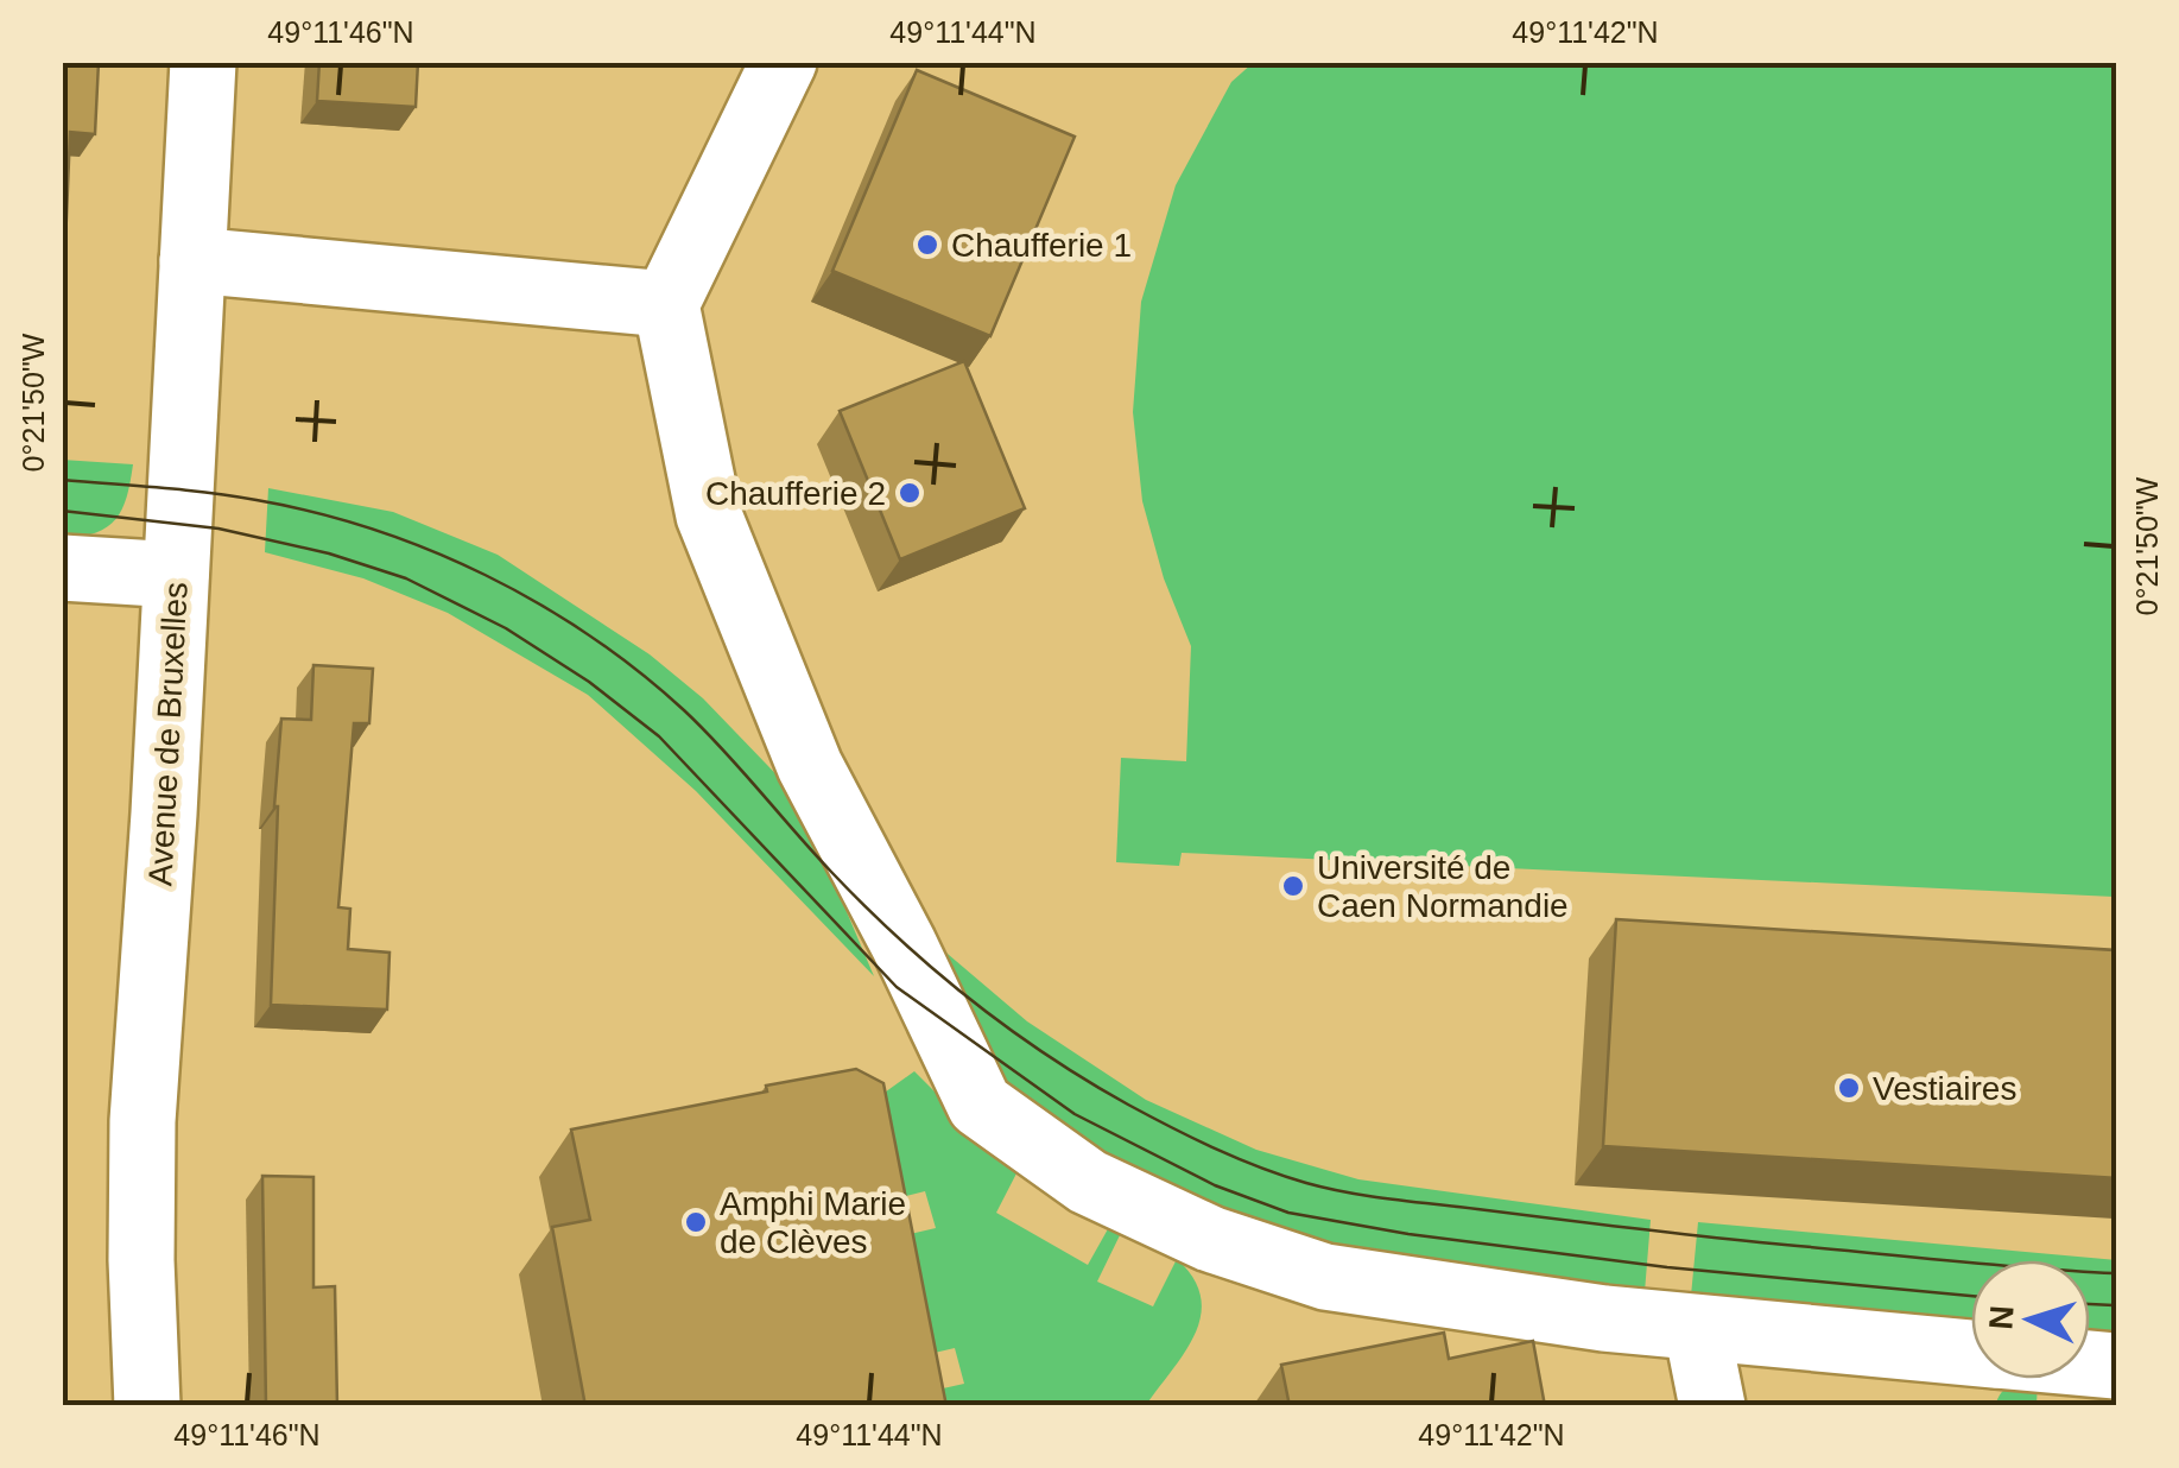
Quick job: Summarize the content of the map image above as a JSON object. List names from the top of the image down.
{
  "streets": {
    "street": ["Avenue de Bruxelles"]
  },
  "places": [
    "Chaufferie 1",
    "Chaufferie 2",
    "Université de Caen Normandie",
    "Vestiaires",
    "Amphi Marie de Clèves"
  ],
  "north": "left",
  "coordinates": [
    "49°11'46\"N",
    "49°11'44\"N",
    "49°11'42\"N",
    "0°21'50\"W"
  ]
}
